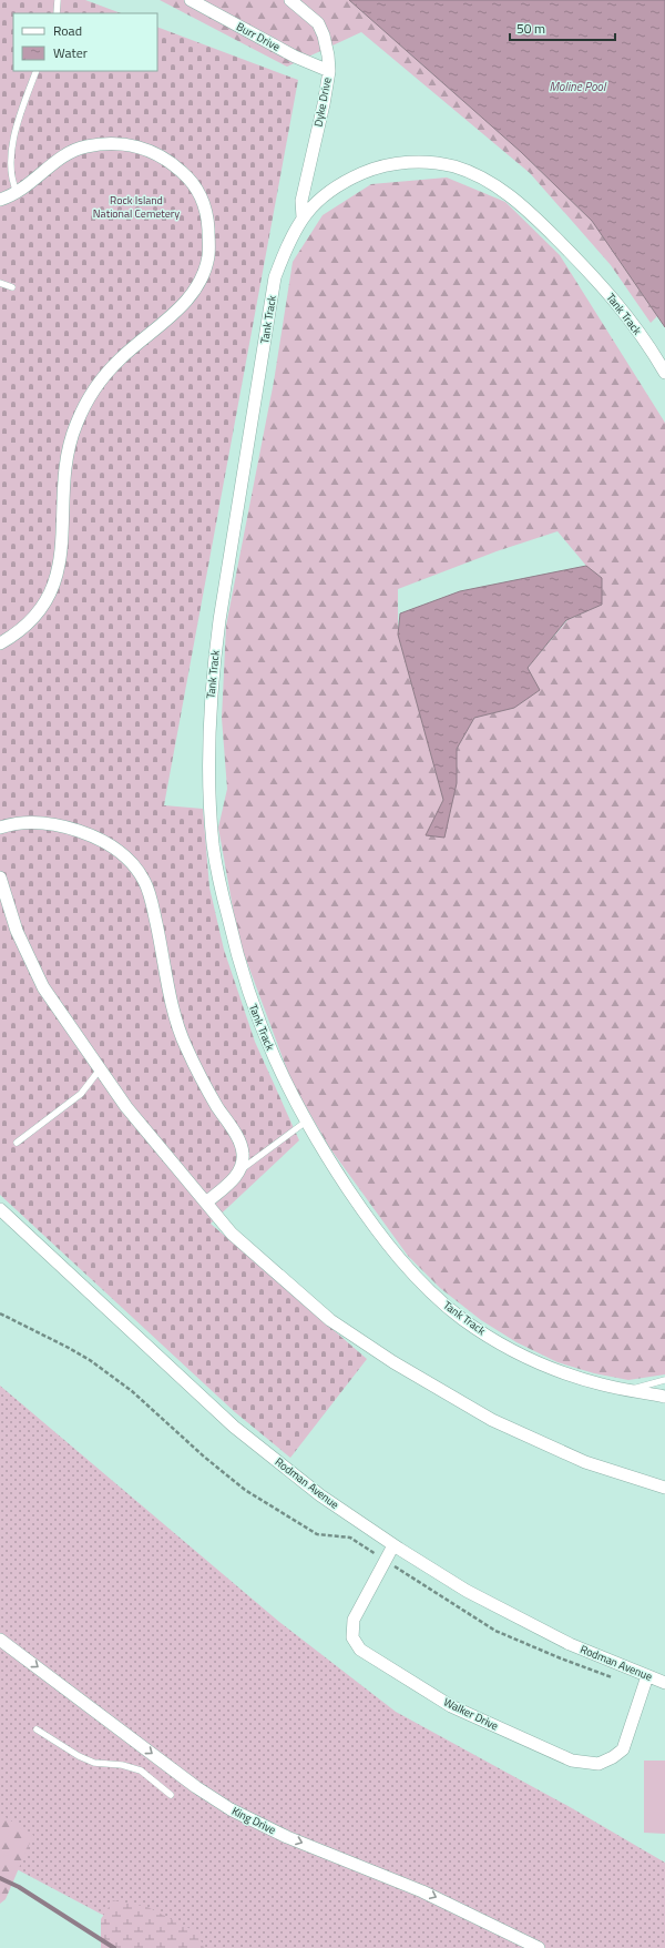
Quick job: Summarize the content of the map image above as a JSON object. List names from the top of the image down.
{
  "streets": {
    "street": [
      "Burr Drive",
      "Dyke Drive",
      "Tank Track",
      "Rodman Avenue",
      "Walker Drive",
      "King Drive"
    ]
  },
  "crossings": [
    ["Burr Drive", "Dyke Drive"],
    ["Dyke Drive", "Tank Track"],
    ["Rodman Avenue", "Walker Drive"]
  ],
  "one_way": ["King Drive"],
  "water": ["Moline Pool"],
  "parks": ["Rock Island National Cemetery"],
  "legend": ["Road", "Water"],
  "scale_bar": "50 m"
}
